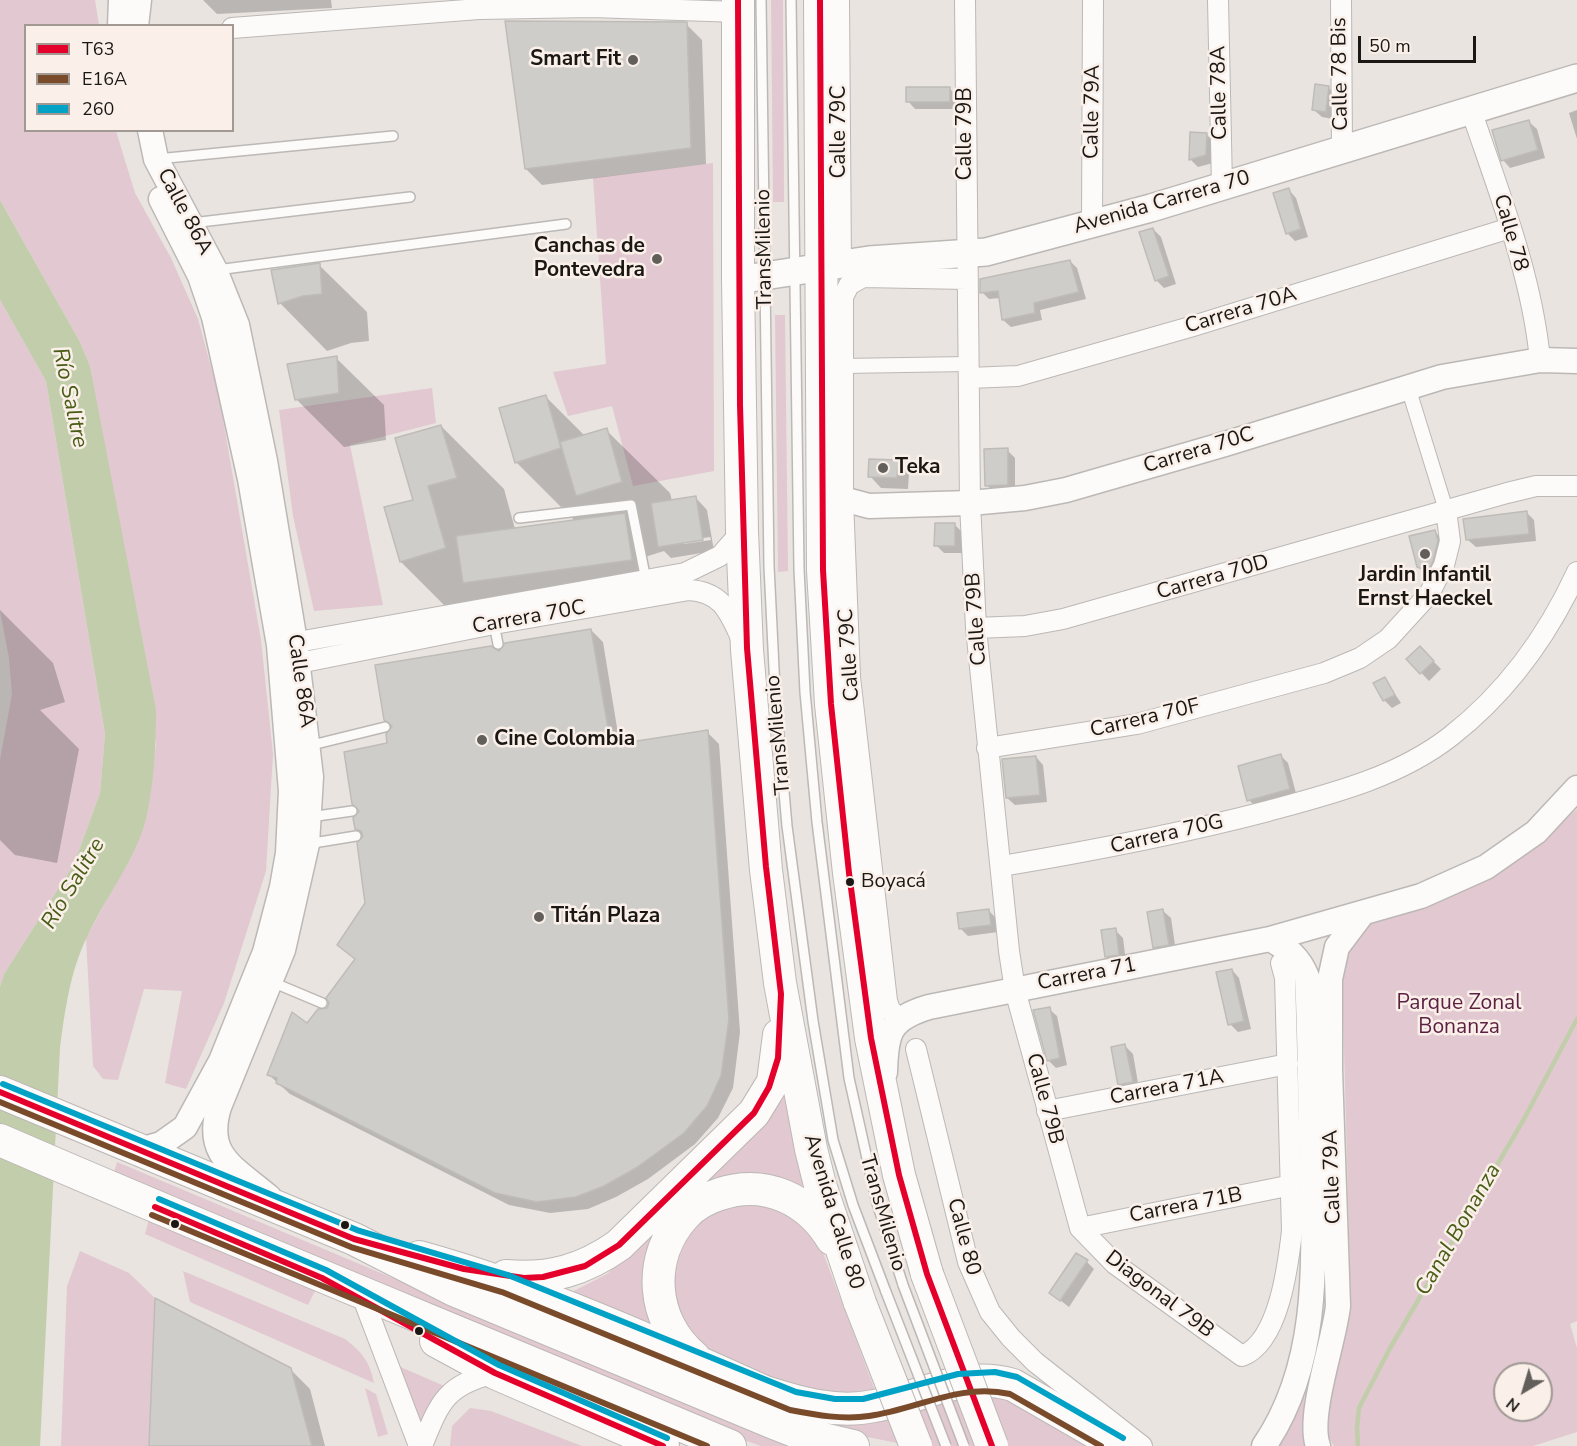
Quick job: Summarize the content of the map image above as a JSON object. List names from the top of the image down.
{
  "streets": {
    "highway": ["Avenida Calle 80"],
    "main road": ["Avenida Carrera 70"],
    "street": [
      "Calle 78 Bis",
      "Calle 78A",
      "Calle 79A",
      "Calle 79C",
      "Calle 79B",
      "Calle 86A",
      "Calle 78",
      "Carrera 70A",
      "Carrera 70C",
      "Carrera 70D",
      "Carrera 70F",
      "Carrera 70G",
      "Carrera 71",
      "Carrera 71A",
      "Carrera 71B",
      "Calle 80",
      "Diagonal 79B"
    ],
    "lane": ["TransMilenio"]
  },
  "crossings": [
    ["Calle 78 Bis", "Avenida Carrera 70"],
    ["Calle 78A", "Avenida Carrera 70"],
    ["Calle 79A", "Avenida Carrera 70"],
    ["Calle 79A", "Carrera 71"],
    ["Calle 79A", "Carrera 71A"],
    ["Calle 79A", "Carrera 71B"],
    ["Calle 79A", "Diagonal 79B"],
    ["Calle 79C", "Avenida Carrera 70"],
    ["Calle 79C", "TransMilenio"],
    ["Calle 79C", "Carrera 70A"],
    ["Calle 79C", "Carrera 70C"],
    ["Calle 79C", "Carrera 71"],
    ["Calle 79B", "Avenida Carrera 70"],
    ["Calle 79B", "Carrera 70A"],
    ["Calle 79B", "Carrera 70C"],
    ["Calle 79B", "Carrera 70D"],
    ["Calle 79B", "Carrera 70F"],
    ["Calle 79B", "Carrera 70G"],
    ["Calle 79B", "Carrera 71"],
    ["Calle 79B", "Carrera 71A"],
    ["Calle 79B", "Carrera 71B"],
    ["Calle 79B", "Diagonal 79B"],
    ["Avenida Carrera 70", "Calle 78"],
    ["Avenida Carrera 70", "TransMilenio"],
    ["Avenida Carrera 70", "Avenida Calle 80"],
    ["Calle 86A", "Carrera 70C"],
    ["Calle 78", "Carrera 70A"],
    ["Calle 78", "Carrera 70C"],
    ["TransMilenio", "Avenida Calle 80"],
    ["Carrera 70C", "Avenida Calle 80"],
    ["Carrera 70D", "Carrera 70F"],
    ["Carrera 71B", "Diagonal 79B"]
  ],
  "water": ["Río Salitre", "Canal Bonanza"],
  "parks": ["Parque Zonal Bonanza"],
  "places": [
    "Smart Fit",
    "Canchas de Pontevedra",
    "Teka",
    "Jardin Infantil Ernst Haeckel",
    "Cine Colombia",
    "Boyacá",
    "Titán Plaza"
  ],
  "lines": ["transit line T63", "transit line 260", "transit line E16A"],
  "legend": ["T63", "E16A", "260"],
  "scale_bar": "50 m",
  "north": "bottom left"
}
